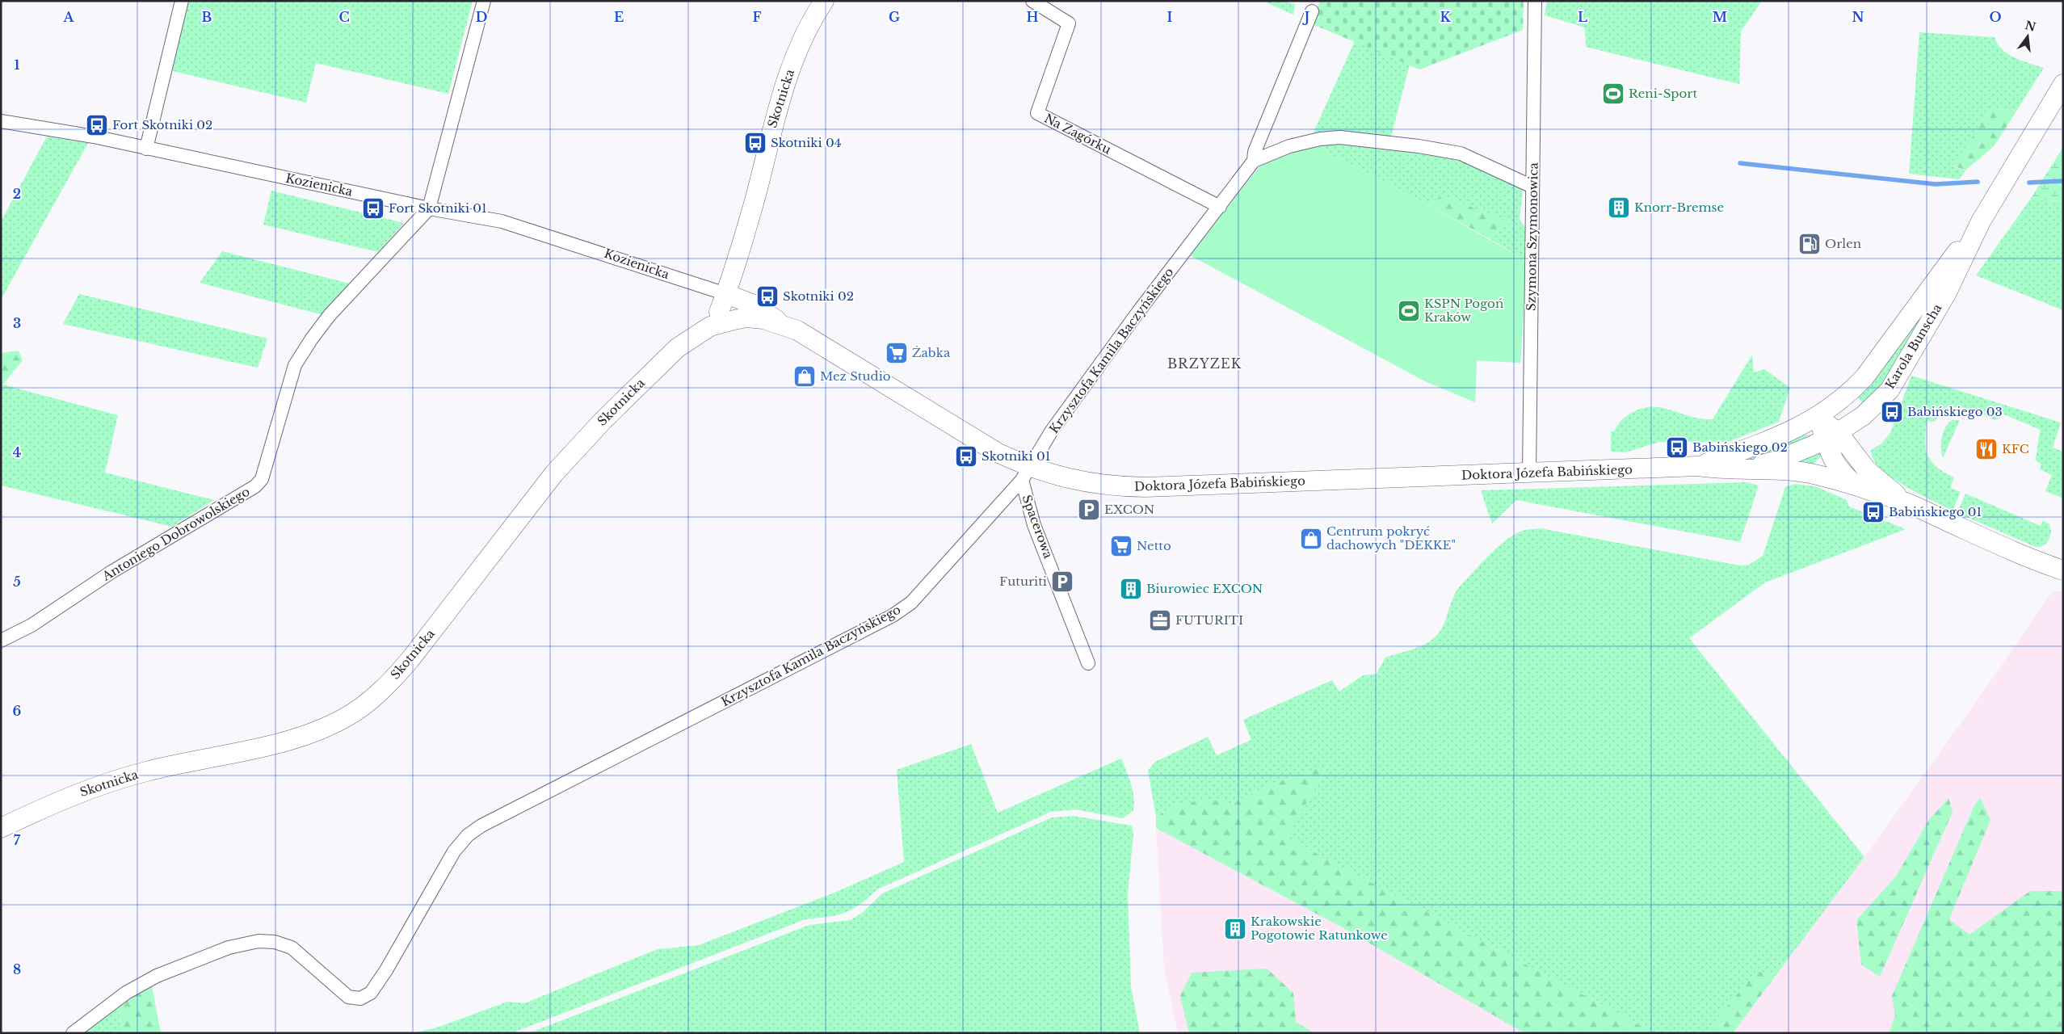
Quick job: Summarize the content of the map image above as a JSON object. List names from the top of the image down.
{
  "streets": {
    "main road": ["Skotnicka", "Karola Bunscha", "Doktora Józefa Babińskiego"],
    "street": [
      "Na Zagórku",
      "Kozienicka",
      "Szymona Szymonowica",
      "Krzysztofa Kamila Baczyńskiego",
      "Spacerowa",
      "Antoniego Dobrowolskiego"
    ]
  },
  "crossings": [
    ["Skotnicka", "Kozienicka"],
    ["Skotnicka", "Doktora Józefa Babińskiego"],
    ["Na Zagórku", "Krzysztofa Kamila Baczyńskiego"],
    ["Kozienicka", "Antoniego Dobrowolskiego"],
    ["Szymona Szymonowica", "Doktora Józefa Babińskiego"],
    ["Karola Bunscha", "Doktora Józefa Babińskiego"],
    ["Krzysztofa Kamila Baczyńskiego", "Doktora Józefa Babińskiego"],
    ["Krzysztofa Kamila Baczyńskiego", "Spacerowa"],
    ["Doktora Józefa Babińskiego", "Spacerowa"]
  ],
  "districts": ["BRZYZEK"],
  "places": {
    "sports": ["Reni-Sport", "KSPN Pogoń Kraków"],
    "bus stop": [
      "Fort Skotniki 02",
      "Skotniki 04",
      "Fort Skotniki 01",
      "Skotniki 02",
      "Babińskiego 03",
      "Babińskiego 02",
      "Skotniki 01",
      "Babińskiego 01"
    ],
    "building": ["Knorr-Bremse", "Biurowiec EXCON", "Krakowskie Pogotowie Ratunkowe"],
    "fuel station": ["Orlen"],
    "supermarket": ["Żabka", "Netto"],
    "shop": ["Mez Studio", "Centrum pokryć dachowych \"DEKKE\""],
    "restaurant": ["KFC"],
    "parking": ["EXCON", "Futuriti"],
    "office": ["FUTURITI"]
  },
  "north": "top",
  "grid": {
    "columns": [
      "A",
      "B",
      "C",
      "D",
      "E",
      "F",
      "G",
      "H",
      "I",
      "J",
      "K",
      "L",
      "M",
      "N",
      "O"
    ],
    "rows": [
      "1",
      "2",
      "3",
      "4",
      "5",
      "6",
      "7",
      "8"
    ]
  }
}
